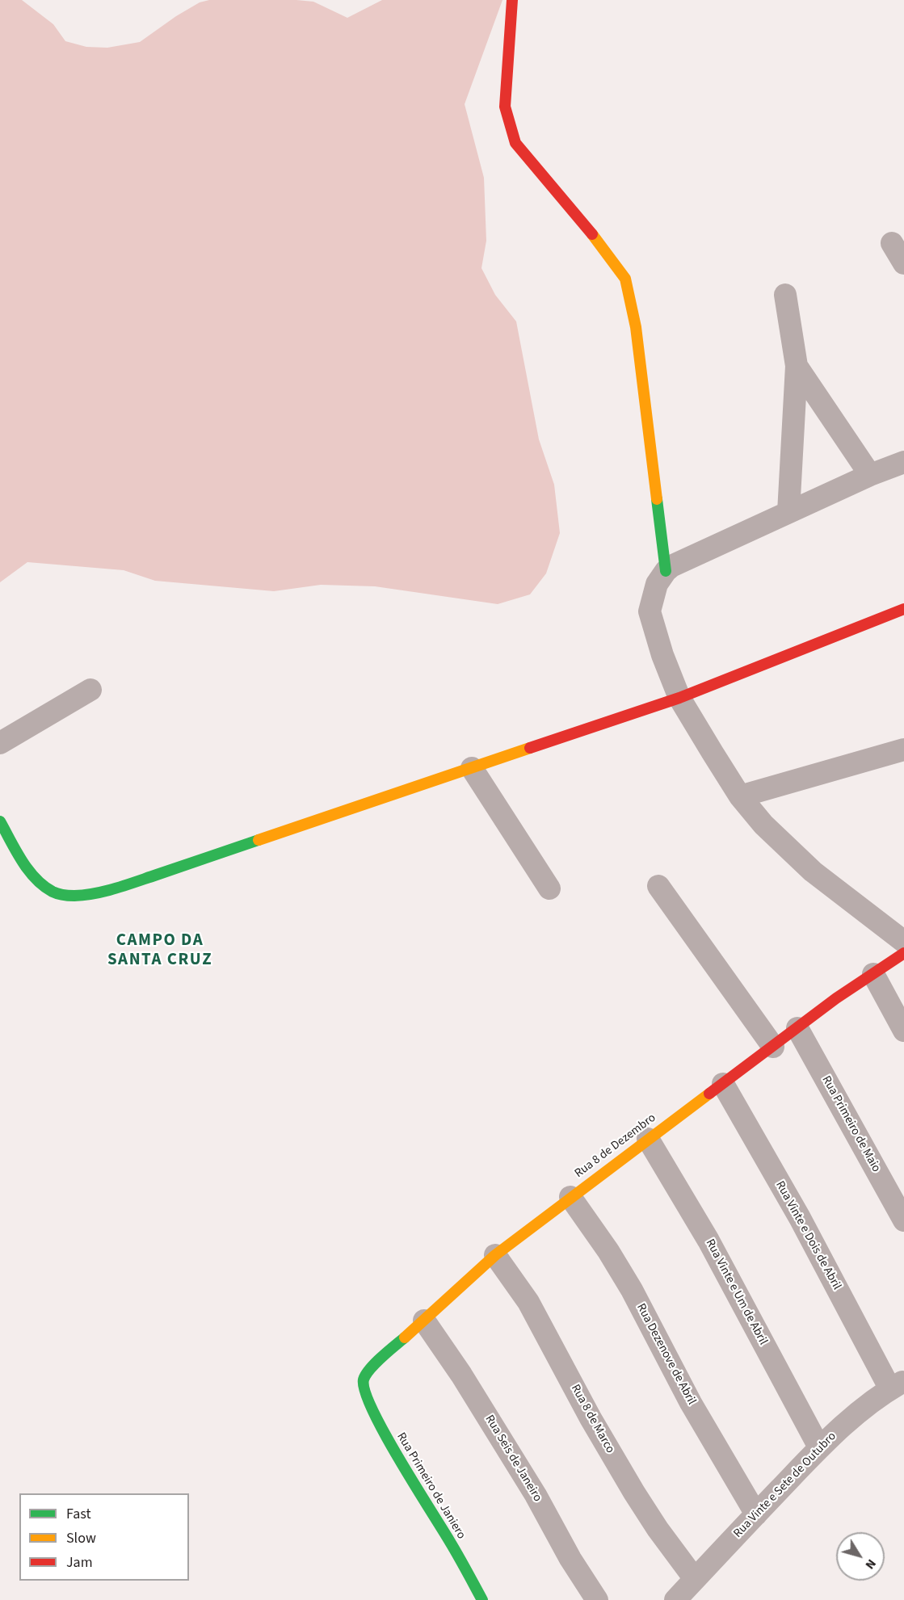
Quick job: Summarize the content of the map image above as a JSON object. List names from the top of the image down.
{
  "streets": {
    "street": [
      "Rua Primeiro de Maio",
      "Rua 8 de Dezembro",
      "Rua Vinte e Dois de Abril",
      "Rua Vinte e Um de Abril",
      "Rua Dezenove de Abril",
      "Rua 8 de Marco",
      "Rua Seis de Janeiro",
      "Rua Vinte e Sete de Outubro",
      "Rua Primeiro de Janiero"
    ]
  },
  "crossings": [
    ["Rua Primeiro de Maio", "Rua 8 de Dezembro"],
    ["Rua 8 de Dezembro", "Rua Vinte e Dois de Abril"],
    ["Rua 8 de Dezembro", "Rua Vinte e Um de Abril"],
    ["Rua 8 de Dezembro", "Rua Dezenove de Abril"],
    ["Rua 8 de Dezembro", "Rua 8 de Marco"],
    ["Rua 8 de Dezembro", "Rua Seis de Janeiro"],
    ["Rua 8 de Dezembro", "Rua Primeiro de Janiero"],
    ["Rua Vinte e Dois de Abril", "Rua Vinte e Sete de Outubro"],
    ["Rua Vinte e Um de Abril", "Rua Vinte e Sete de Outubro"],
    ["Rua Dezenove de Abril", "Rua Vinte e Sete de Outubro"],
    ["Rua 8 de Marco", "Rua Vinte e Sete de Outubro"]
  ],
  "districts": ["CAMPO DA SANTA CRUZ"],
  "legend": ["Fast", "Slow", "Jam"],
  "north": "bottom right"
}
